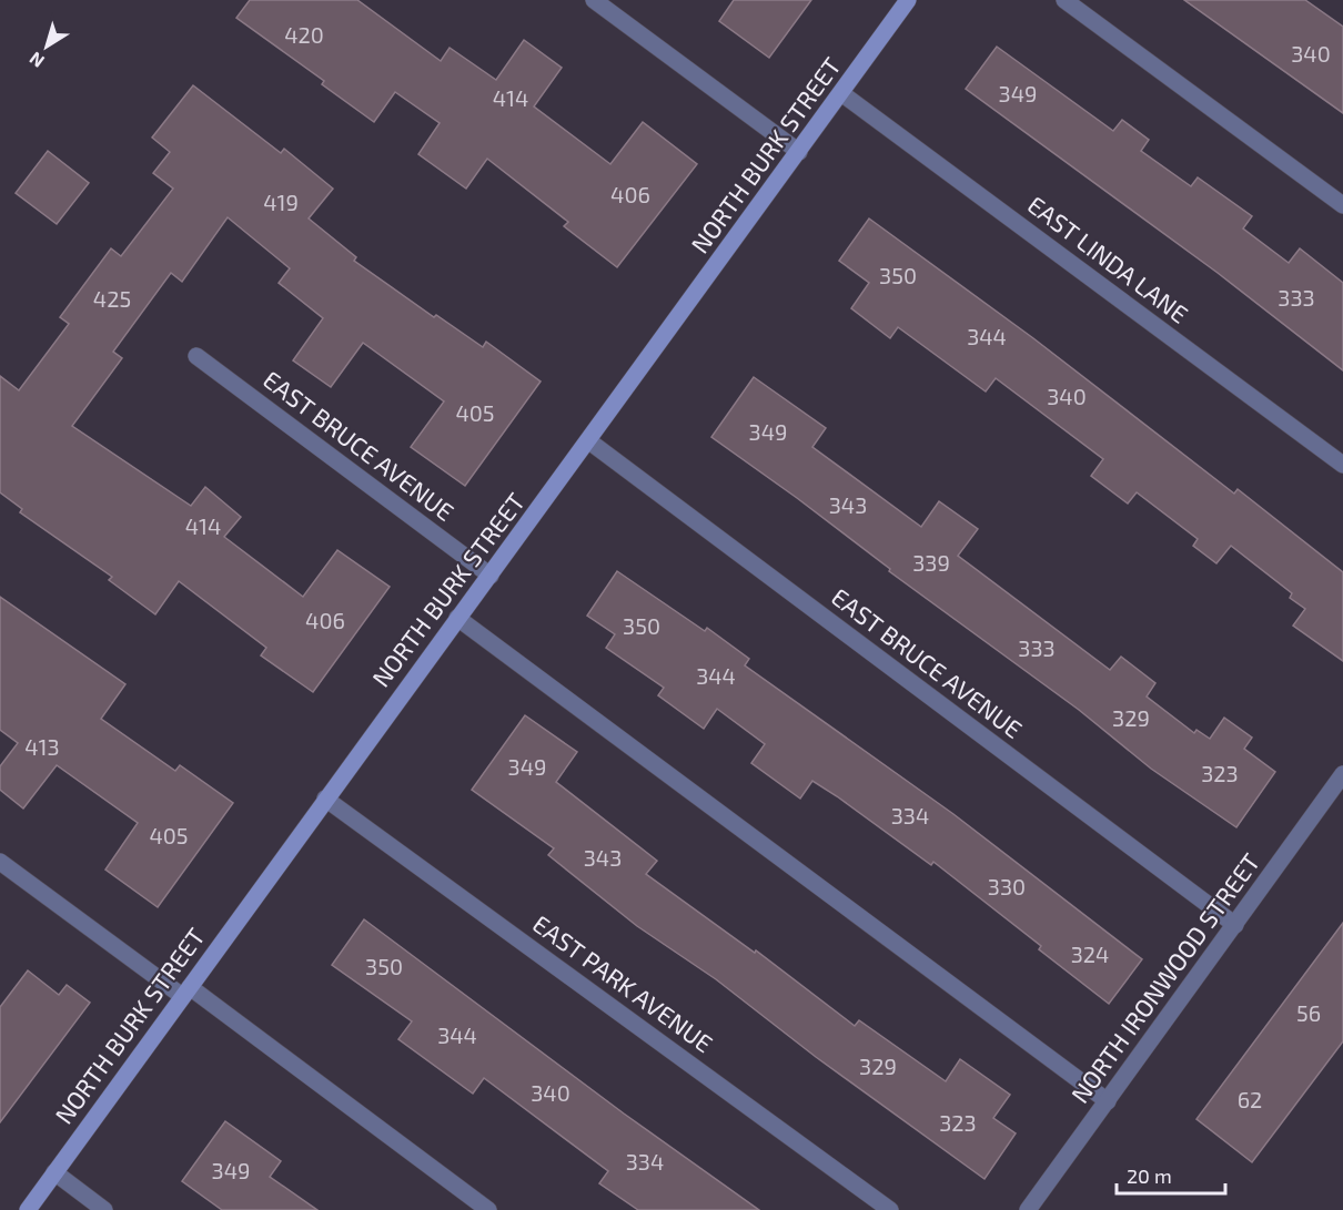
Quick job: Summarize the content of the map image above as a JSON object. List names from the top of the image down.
{
  "streets": {
    "street": [
      "NORTH BURK STREET",
      "EAST LINDA LANE",
      "EAST BRUCE AVENUE",
      "NORTH IRONWOOD STREET",
      "EAST PARK AVENUE"
    ]
  },
  "crossings": [
    ["NORTH BURK STREET", "EAST LINDA LANE"],
    ["NORTH BURK STREET", "EAST BRUCE AVENUE"],
    ["NORTH BURK STREET", "EAST PARK AVENUE"],
    ["EAST BRUCE AVENUE", "NORTH IRONWOOD STREET"]
  ],
  "house_numbers": [
    "420",
    "340",
    "349",
    "414",
    "406",
    "419",
    "350",
    "333",
    "425",
    "344",
    "340",
    "405",
    "349",
    "343",
    "414",
    "339",
    "406",
    "350",
    "333",
    "344",
    "329",
    "413",
    "349",
    "323",
    "334",
    "405",
    "343",
    "330",
    "324",
    "350",
    "56",
    "344",
    "329",
    "340",
    "62",
    "323",
    "334",
    "349"
  ],
  "scale_bar": "20 m",
  "north": "bottom left"
}
